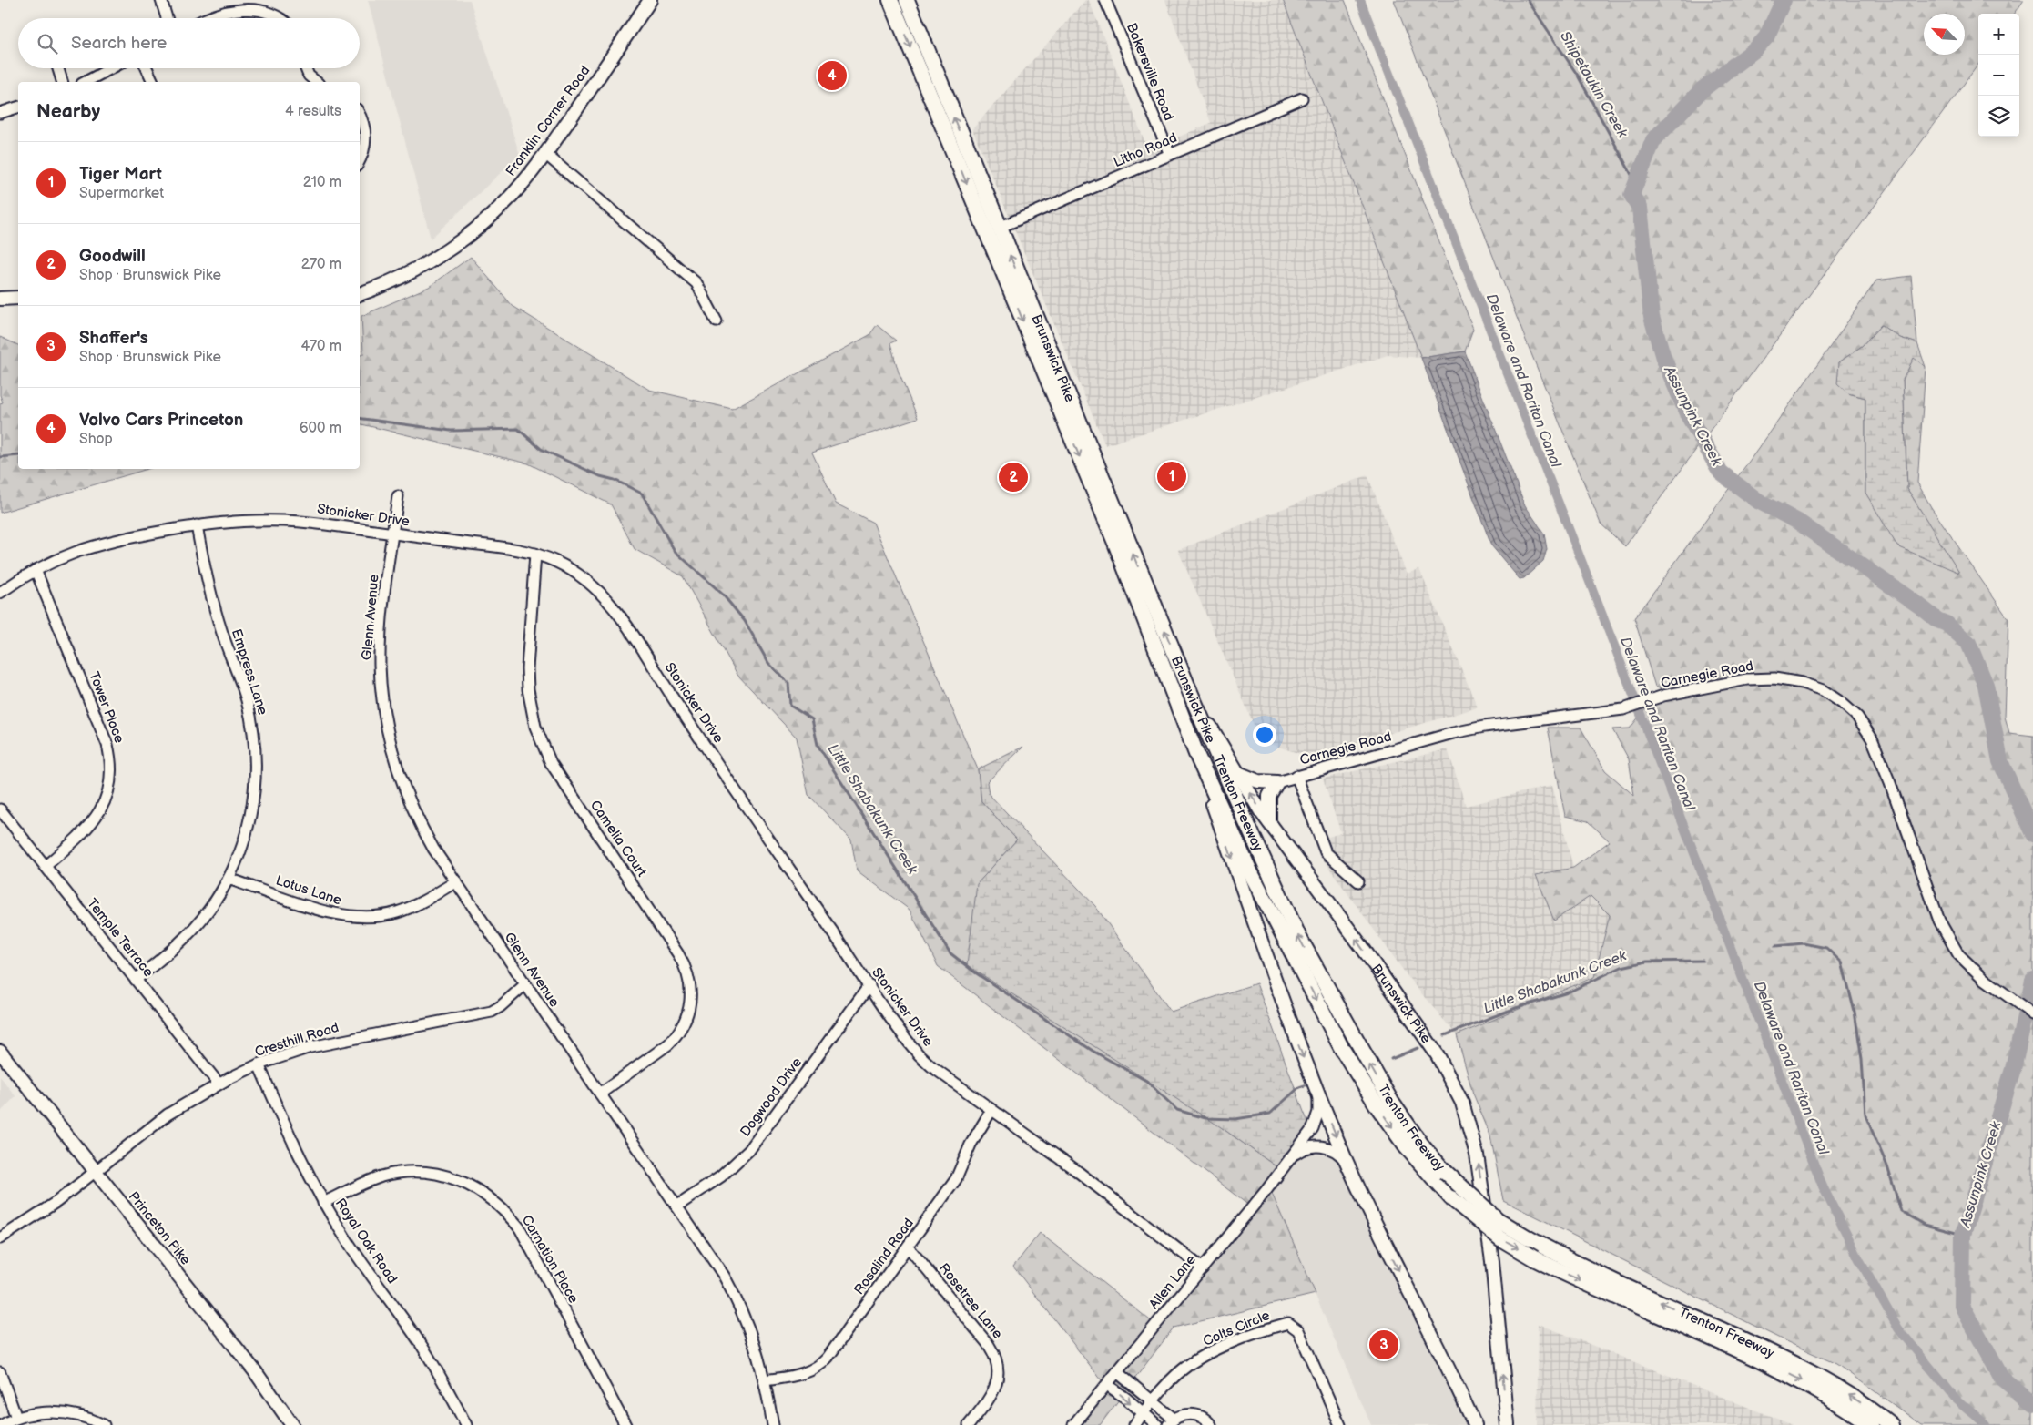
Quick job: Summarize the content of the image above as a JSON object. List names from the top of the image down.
{
  "streets": {
    "highway": ["Brunswick Pike", "Trenton Freeway"],
    "main road": ["Franklin Corner Road", "Princeton Pike"],
    "street": [
      "Bakersville Road",
      "Litho Road",
      "Stonicker Drive",
      "Glenn Avenue",
      "Empress Lane",
      "Carnegie Road",
      "Tower Place",
      "Camelia Court",
      "Lotus Lane",
      "Temple Terrace",
      "Cresthill Road",
      "Dogwood Drive",
      "Royal Oak Road",
      "Rosalind Road",
      "Carnation Place",
      "Allen Lane",
      "Rosetree Lane",
      "Colts Circle"
    ]
  },
  "crossings": [
    ["Bakersville Road", "Litho Road"],
    ["Litho Road", "Brunswick Pike"],
    ["Brunswick Pike", "Trenton Freeway"],
    ["Brunswick Pike", "Allen Lane"],
    ["Stonicker Drive", "Glenn Avenue"],
    ["Stonicker Drive", "Empress Lane"],
    ["Stonicker Drive", "Tower Place"],
    ["Stonicker Drive", "Camelia Court"],
    ["Stonicker Drive", "Dogwood Drive"],
    ["Stonicker Drive", "Rosalind Road"],
    ["Stonicker Drive", "Allen Lane"],
    ["Glenn Avenue", "Camelia Court"],
    ["Glenn Avenue", "Lotus Lane"],
    ["Glenn Avenue", "Cresthill Road"],
    ["Glenn Avenue", "Dogwood Drive"],
    ["Glenn Avenue", "Rosalind Road"],
    ["Empress Lane", "Lotus Lane"],
    ["Empress Lane", "Temple Terrace"],
    ["Tower Place", "Temple Terrace"],
    ["Temple Terrace", "Cresthill Road"],
    ["Cresthill Road", "Princeton Pike"],
    ["Cresthill Road", "Royal Oak Road"],
    ["Royal Oak Road", "Carnation Place"],
    ["Rosalind Road", "Rosetree Lane"]
  ],
  "water": [
    "Shipetaukin Creek",
    "Delaware and Raritan Canal",
    "Assunpink Creek",
    "Little Shabakunk Creek"
  ],
  "north": "top left",
  "page": {
    "map_buttons": ["+", "−"],
    "search": "Search here",
    "pins": [
      "4",
      "1",
      "2",
      "3"
    ],
    "heading": ["Nearby", "4 results"],
    "list": [
      {
        "mark": "1",
        "name": "Tiger Mart",
        "note": "Supermarket",
        "value": "210 m"
      },
      {
        "mark": "2",
        "name": "Goodwill",
        "note": "Shop · Brunswick Pike",
        "value": "270 m"
      },
      {
        "mark": "3",
        "name": "Shaffer's",
        "note": "Shop · Brunswick Pike",
        "value": "470 m"
      },
      {
        "mark": "4",
        "name": "Volvo Cars Princeton",
        "note": "Shop",
        "value": "600 m"
      }
    ]
  }
}
